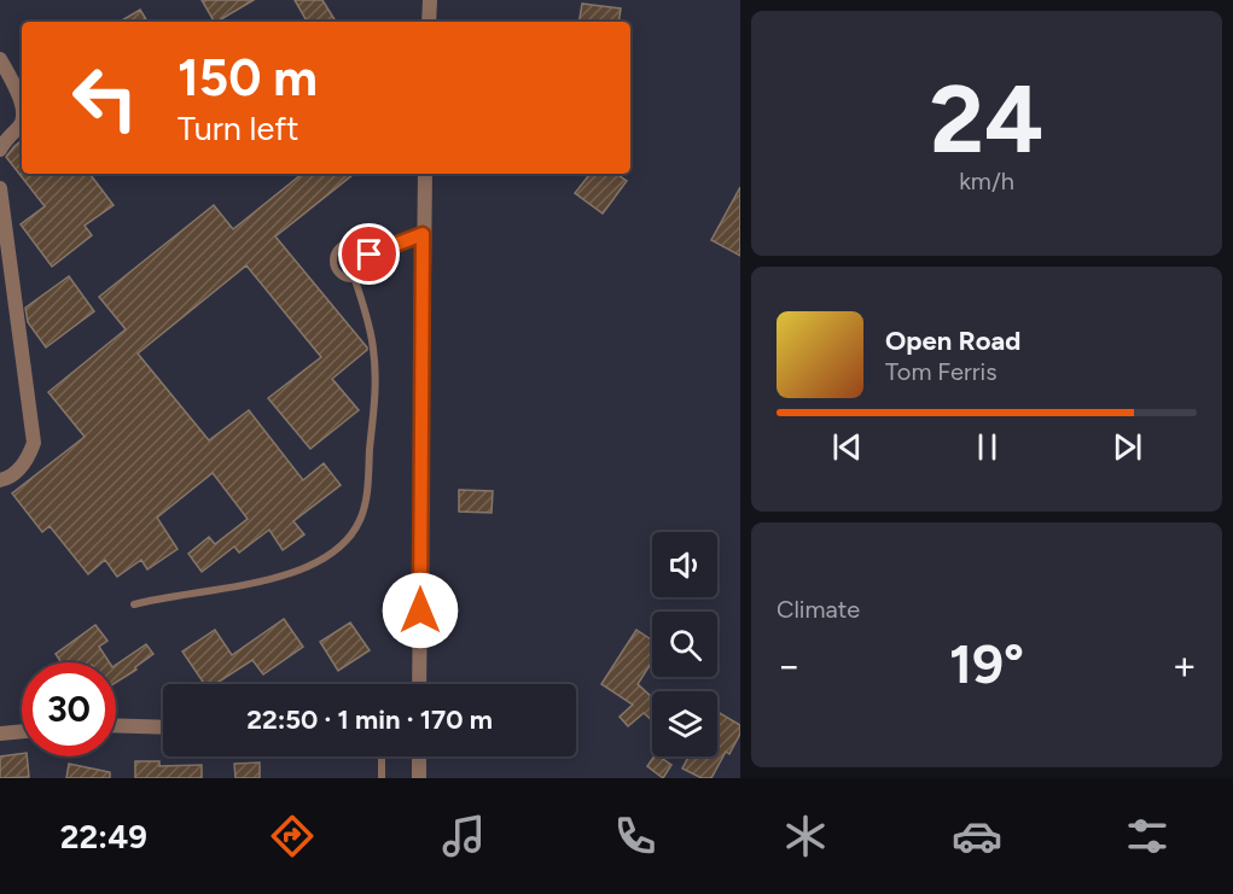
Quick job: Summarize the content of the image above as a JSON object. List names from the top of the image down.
{
  "page": {
    "tile": [
      ["24", "km/h"],
      "Climate"
    ],
    "turn": ["150 m", "Turn left"],
    "song": ["Open Road", "Tom Ferris"],
    "heat": ["−", "19°", "+"],
    "limit": "30",
    "trip": "22:50 · 1 min · 170 m",
    "tabs": "22:49"
  }
}
